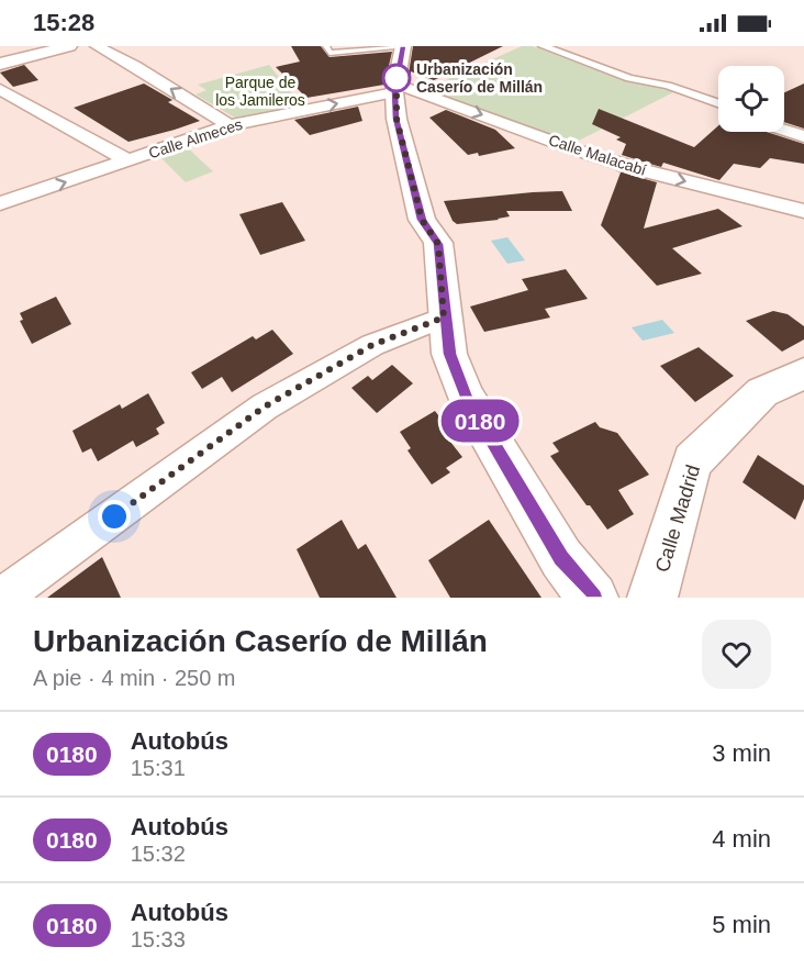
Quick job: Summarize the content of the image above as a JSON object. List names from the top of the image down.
{
  "streets": {
    "street": ["Calle Almeces", "Calle Malacabí", "Calle Madrid"]
  },
  "crossings": [
    ["Calle Almeces", "Calle Malacabí"]
  ],
  "one_way": ["Calle Almeces"],
  "parks": ["Parque de los Jamileros"],
  "places": ["Urbanización Caserío de Millán"],
  "lines": ["bus line 0180"],
  "page": {
    "status": "15:28",
    "on_map": "0180",
    "heading": ["Urbanización Caserío de Millán", "A pie · 4 min · 250 m"],
    "list": [
      {
        "mark": "0180",
        "name": "Autobús",
        "note": "15:31",
        "value": "3 min"
      },
      {
        "mark": "0180",
        "name": "Autobús",
        "note": "15:32",
        "value": "4 min"
      },
      {
        "mark": "0180",
        "name": "Autobús",
        "note": "15:33",
        "value": "5 min"
      }
    ]
  }
}
